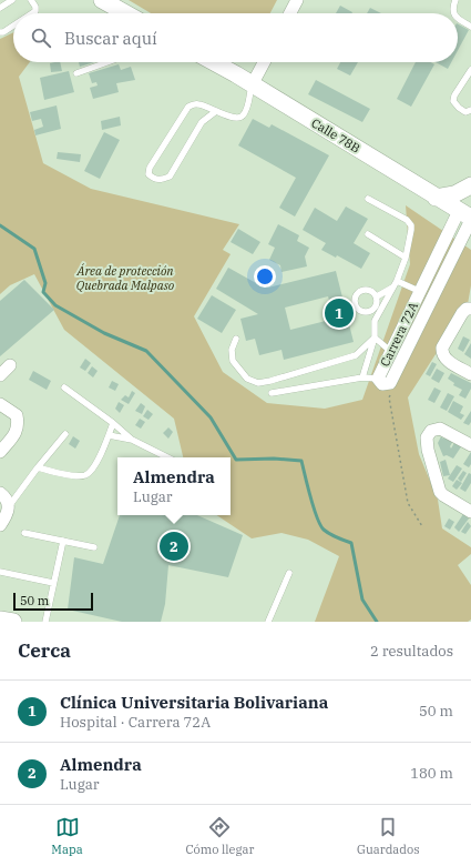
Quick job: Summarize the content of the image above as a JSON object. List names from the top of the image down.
{
  "streets": {
    "street": ["Calle 78B", "Carrera 72A"]
  },
  "crossings": [
    ["Calle 78B", "Carrera 72A"]
  ],
  "parks": ["Área de protección Quebrada Malpaso"],
  "scale_bar": "50 m",
  "page": {
    "search": "Buscar aquí",
    "pins": ["1", "2"],
    "popup": ["Almendra", "Lugar"],
    "scale": "50 m",
    "heading": ["Cerca", "2 resultados"],
    "list": [
      {
        "mark": "1",
        "name": "Clínica Universitaria Bolivariana",
        "note": "Hospital · Carrera 72A",
        "value": "50 m"
      },
      {
        "mark": "2",
        "name": "Almendra",
        "note": "Lugar",
        "value": "180 m"
      }
    ],
    "nav": ["Mapa", "Cómo llegar", "Guardados"]
  }
}
